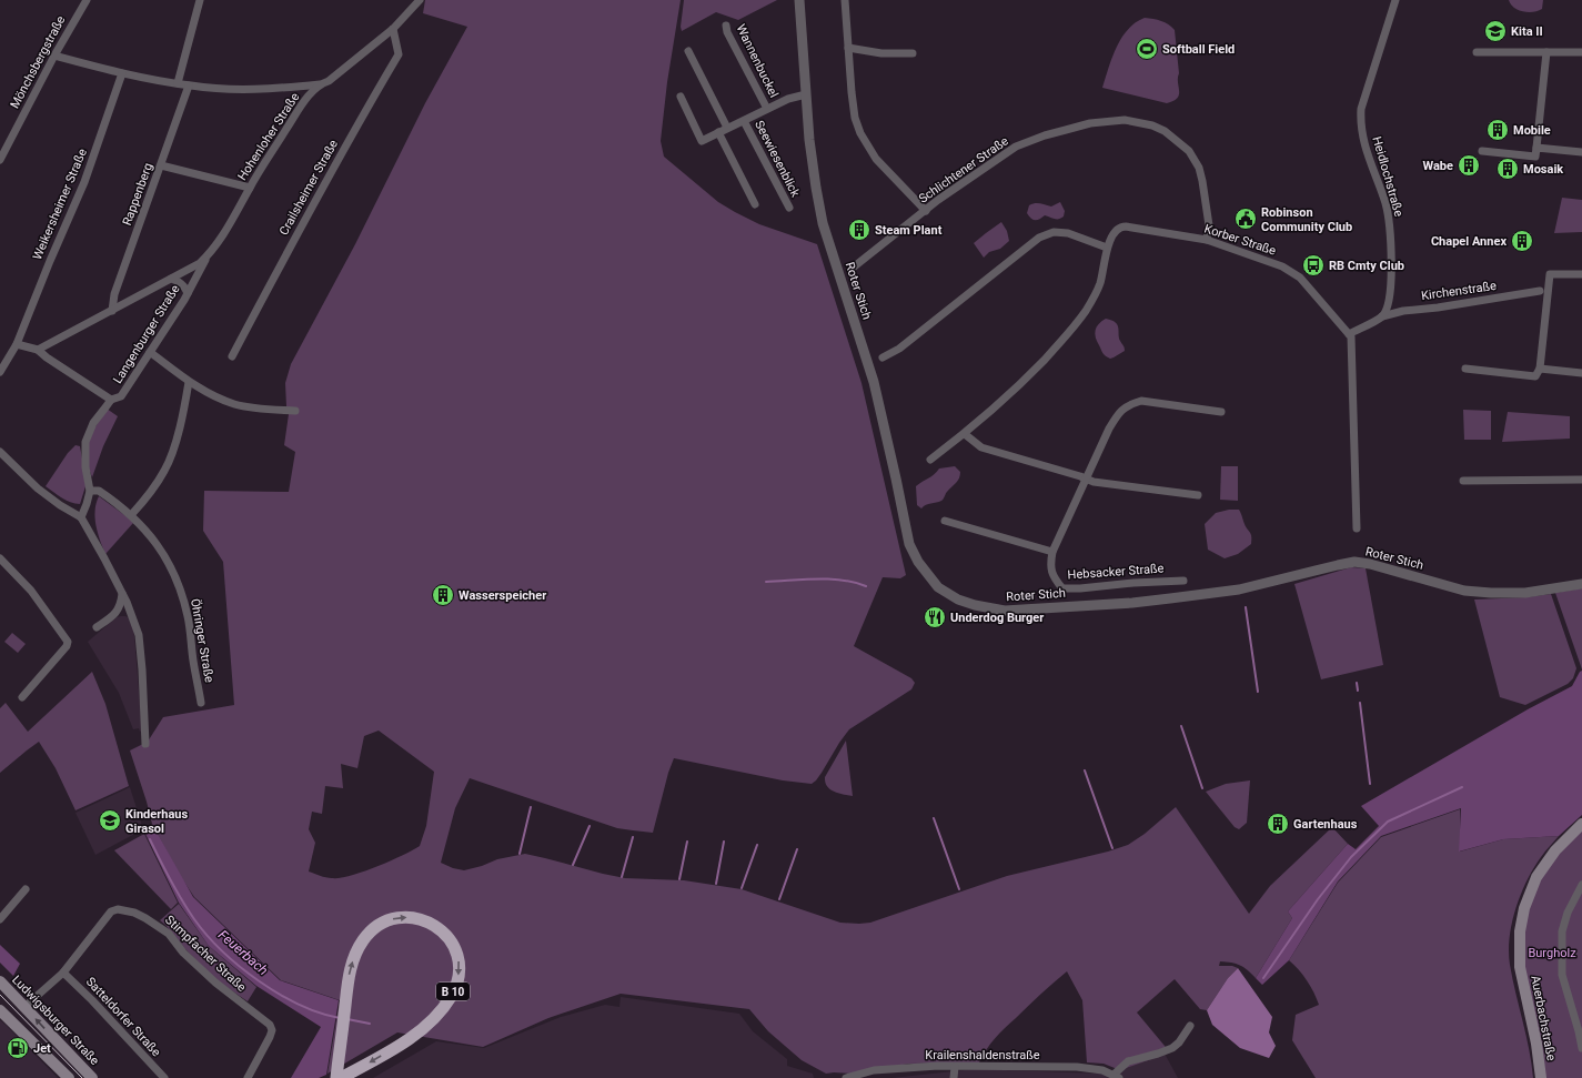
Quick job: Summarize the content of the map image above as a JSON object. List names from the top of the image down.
{
  "streets": {
    "highway": ["B 10"],
    "main road": ["Auerbachstraße", "Ludwigsburger Straße"],
    "street": [
      "Wannenbuckel",
      "Mönchsbergstraße",
      "Hohenloher Straße",
      "Seewiesenblick",
      "Schlichtener Straße",
      "Heidlochstraße",
      "Crailsheimer Straße",
      "Rappenberg",
      "Weikersheimer Straße",
      "Korber Straße",
      "Roter Stich",
      "Kirchenstraße",
      "Langenburger Straße",
      "Hebsacker Straße",
      "Öhringer Straße",
      "Stimpfacher Straße",
      "Satteldorfer Straße",
      "Krailenshaldenstraße"
    ]
  },
  "crossings": [
    ["Hohenloher Straße", "Crailsheimer Straße"],
    ["Hohenloher Straße", "Rappenberg"],
    ["Hohenloher Straße", "Langenburger Straße"],
    ["Schlichtener Straße", "Korber Straße"],
    ["Heidlochstraße", "Kirchenstraße"],
    ["Langenburger Straße", "Öhringer Straße"],
    ["Stimpfacher Straße", "Satteldorfer Straße"]
  ],
  "water": ["Feuerbach"],
  "parks": ["Burgholz"],
  "places": {
    "school or university": ["Kita II", "Kinderhaus Girasol"],
    "sports": ["Softball Field"],
    "building": [
      "Mobile",
      "Wabe",
      "Mosaik",
      "Steam Plant",
      "Chapel Annex",
      "Wasserspeicher",
      "Gartenhaus"
    ],
    "public building": ["Robinson Community Club"],
    "bus stop": ["RB Cmty Club"],
    "restaurant": ["Underdog Burger"],
    "fuel station": ["Jet"]
  }
}
